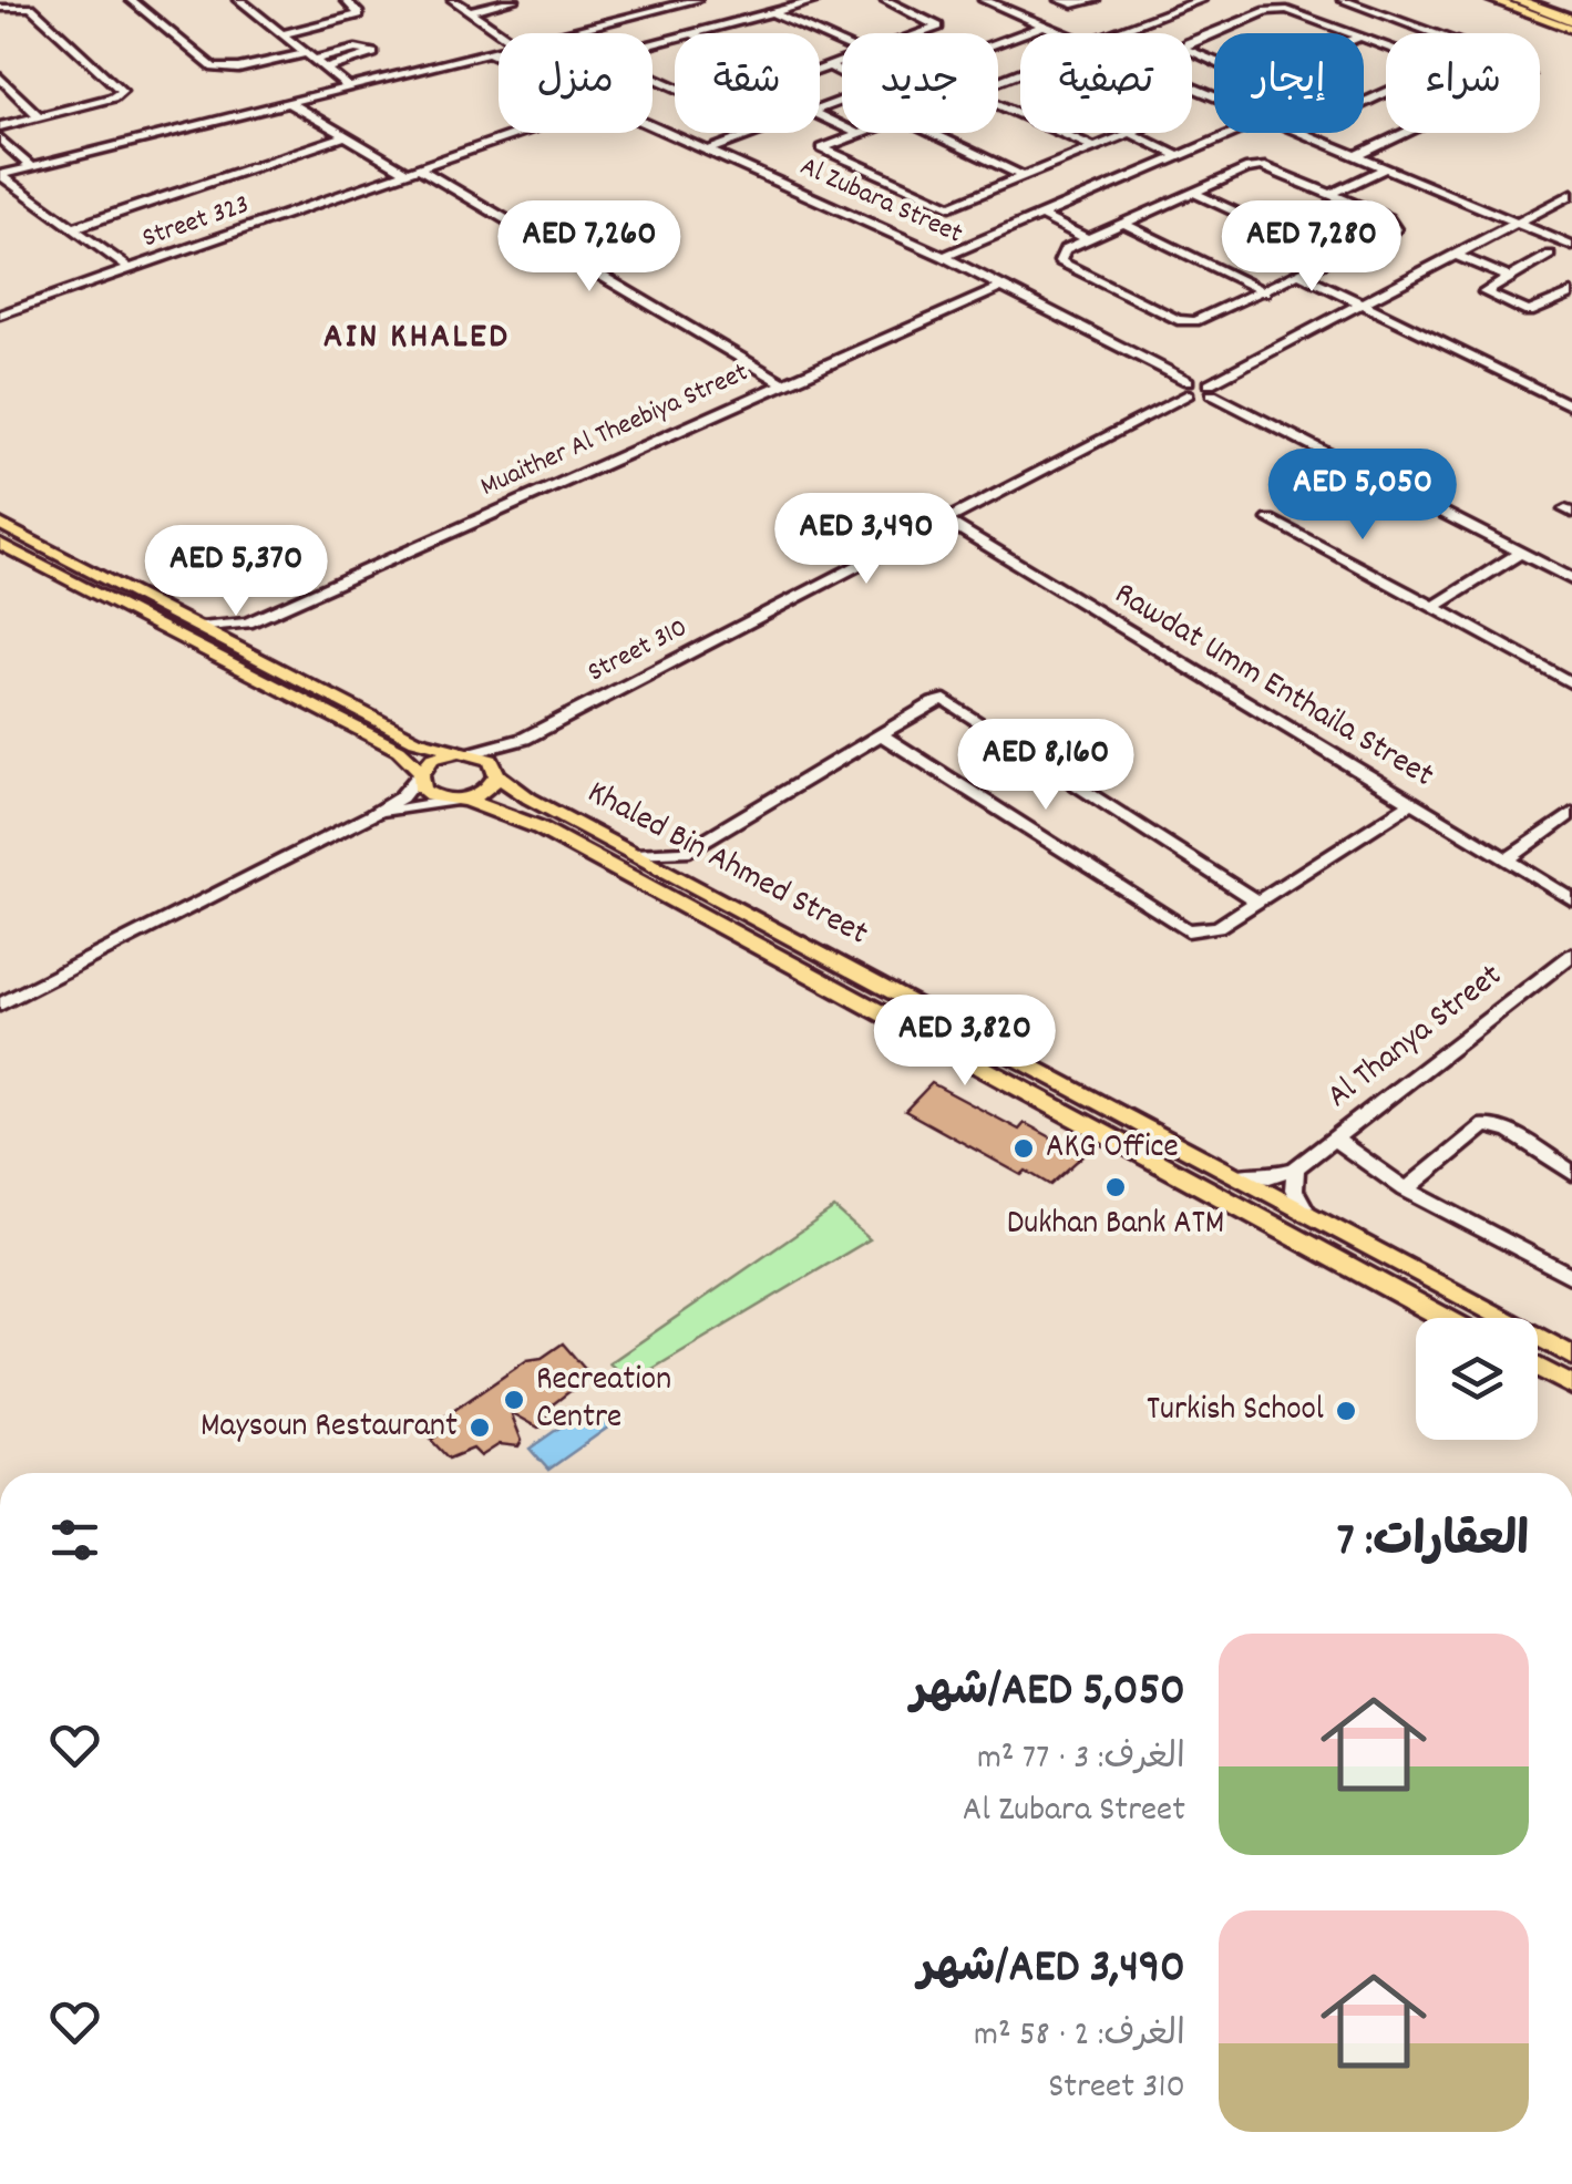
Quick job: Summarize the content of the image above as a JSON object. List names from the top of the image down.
{
  "streets": {
    "main road": ["Khaled Bin Ahmed Street"],
    "street": [
      "Al Zubara Street",
      "Street 323",
      "Muaither Al Theebiya Street",
      "Street 310",
      "Rawdat Umm Enthaila Street",
      "Al Thanya Street"
    ]
  },
  "crossings": [
    ["Al Zubara Street", "Muaither Al Theebiya Street"],
    ["Al Zubara Street", "Street 310"],
    ["Street 310", "Rawdat Umm Enthaila Street"],
    ["Street 310", "Khaled Bin Ahmed Street"]
  ],
  "districts": ["AIN KHALED"],
  "places": [
    "AKG Office",
    "Dukhan Bank ATM",
    "Recreation Centre",
    "Turkish School",
    "Maysoun Restaurant"
  ],
  "page": {
    "chip": [
      "شراء",
      "إيجار",
      "تصفية",
      "جديد",
      "شقة",
      "منزل"
    ],
    "price": [
      "AED 7,260",
      "AED 7,280",
      "AED 5,050",
      "AED 3,490",
      "AED 5,370",
      "AED 8,160",
      "AED 3,820"
    ],
    "heading": "العقارات: 7",
    "list": [
      {
        "name": "AED 5,050/شهر",
        "note": "الغرف: 3 · 77 m² · Al Zubara Street"
      },
      {
        "name": "AED 3,490/شهر",
        "note": "الغرف: 2 · 58 m² · Street 310"
      }
    ]
  }
}
